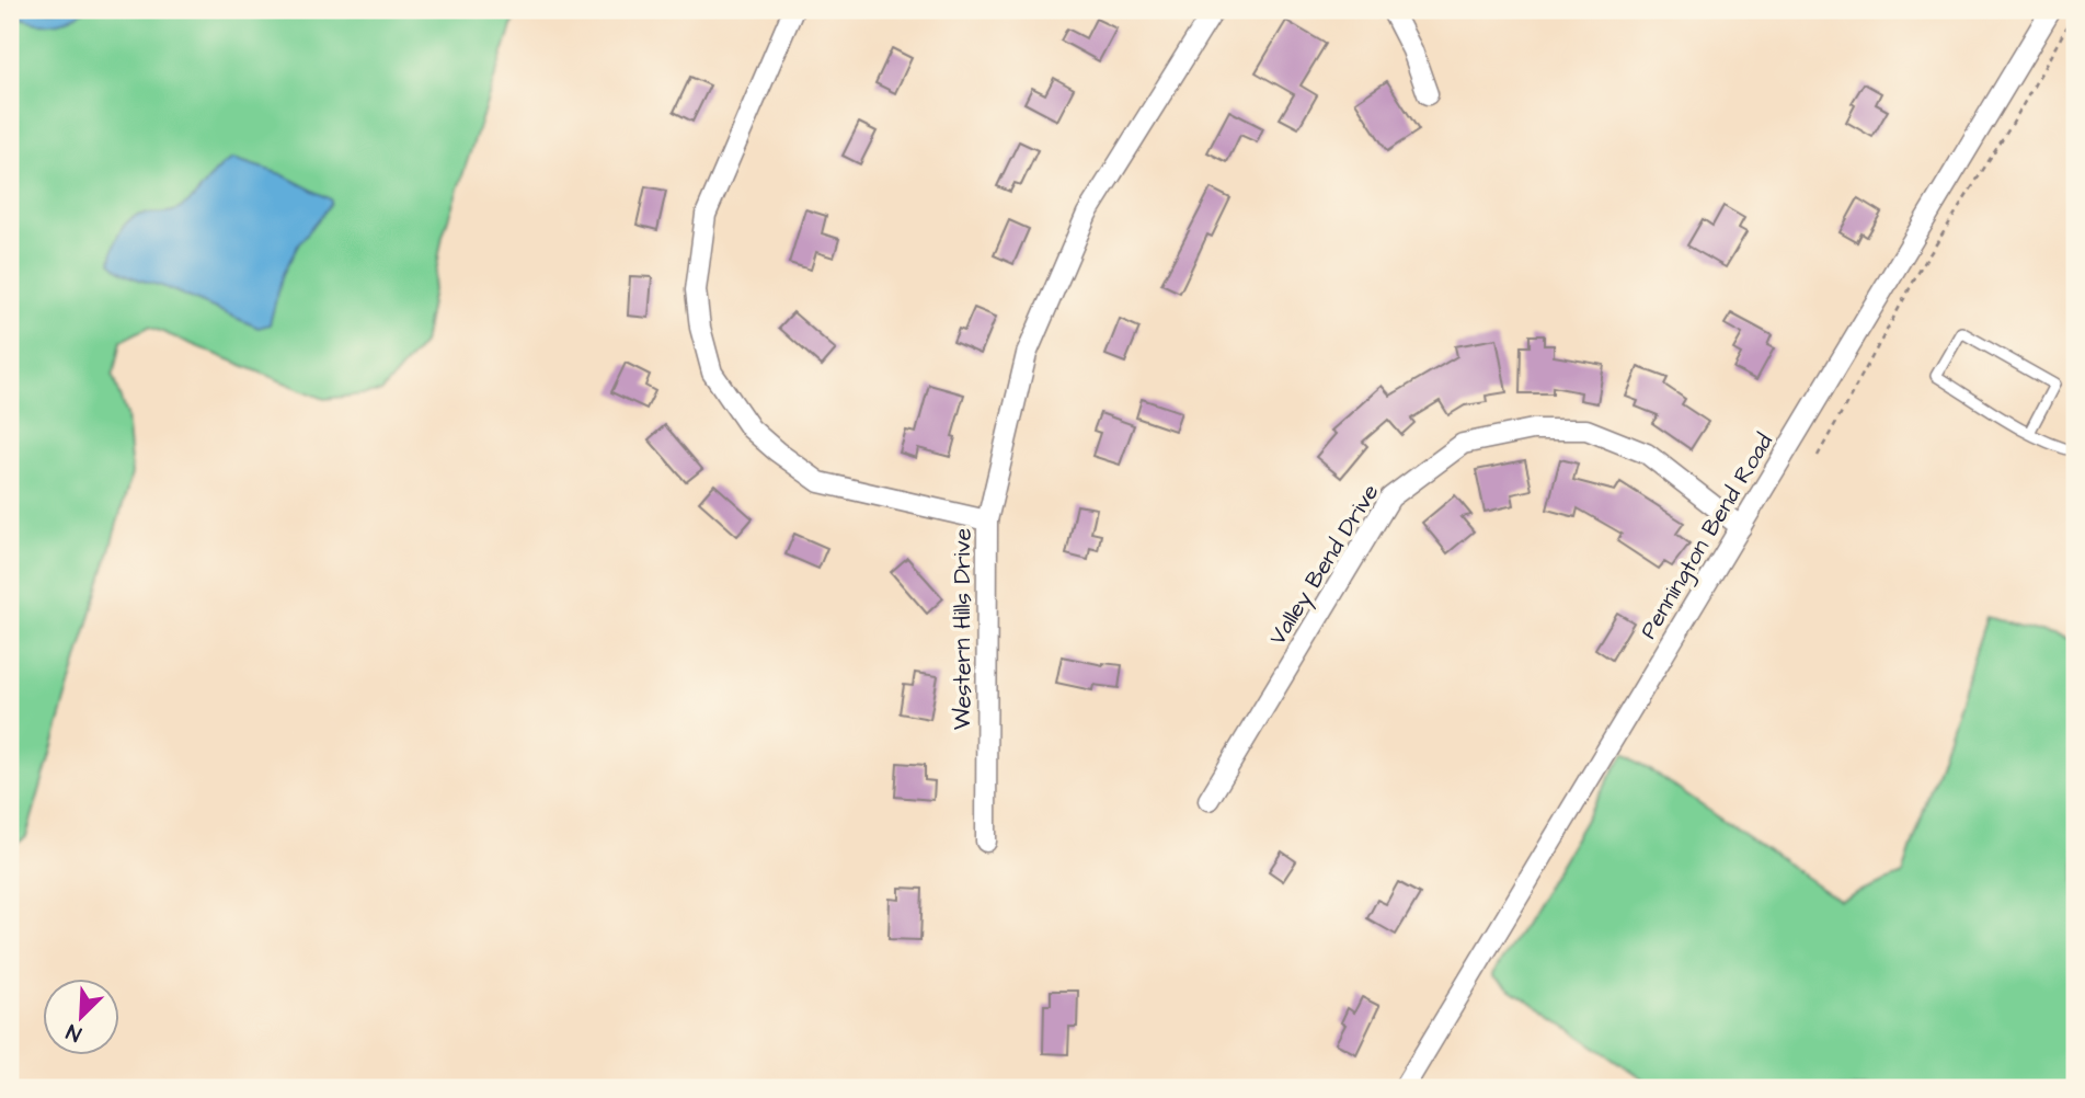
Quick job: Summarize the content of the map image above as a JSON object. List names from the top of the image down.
{
  "streets": {
    "street": ["Pennington Bend Road", "Valley Bend Drive", "Western Hills Drive"]
  },
  "crossings": [
    ["Pennington Bend Road", "Valley Bend Drive"]
  ],
  "north": "bottom left"
}
